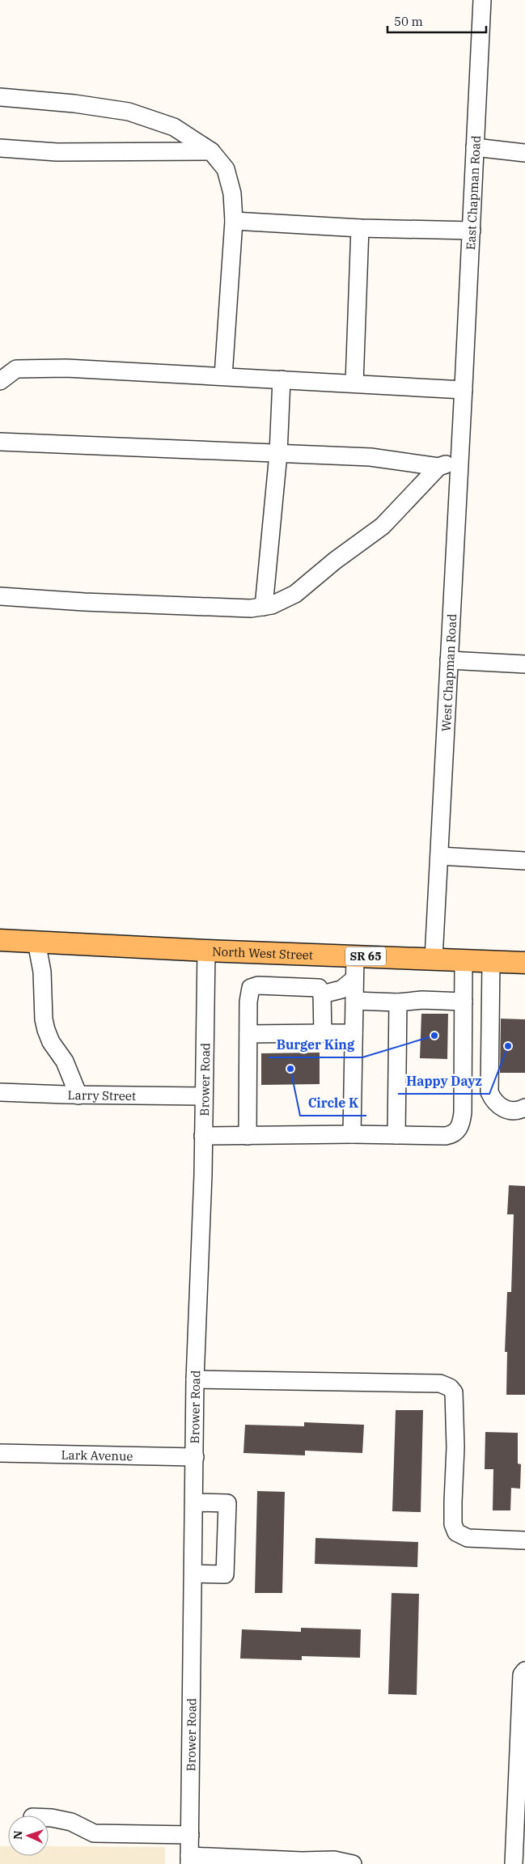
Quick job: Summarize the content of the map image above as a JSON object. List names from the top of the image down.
{
  "streets": {
    "main road": ["North West Street", "SR 65"],
    "street": [
      "East Chapman Road",
      "West Chapman Road",
      "Brower Road",
      "Larry Street",
      "Lark Avenue"
    ]
  },
  "crossings": [
    ["East Chapman Road", "West Chapman Road"],
    ["West Chapman Road", "North West Street"],
    ["North West Street", "Brower Road"],
    ["Brower Road", "Larry Street"],
    ["Brower Road", "Lark Avenue"]
  ],
  "places": ["Burger King", "Happy Dayz", "Circle K"],
  "scale_bar": "50 m",
  "north": "left"
}
